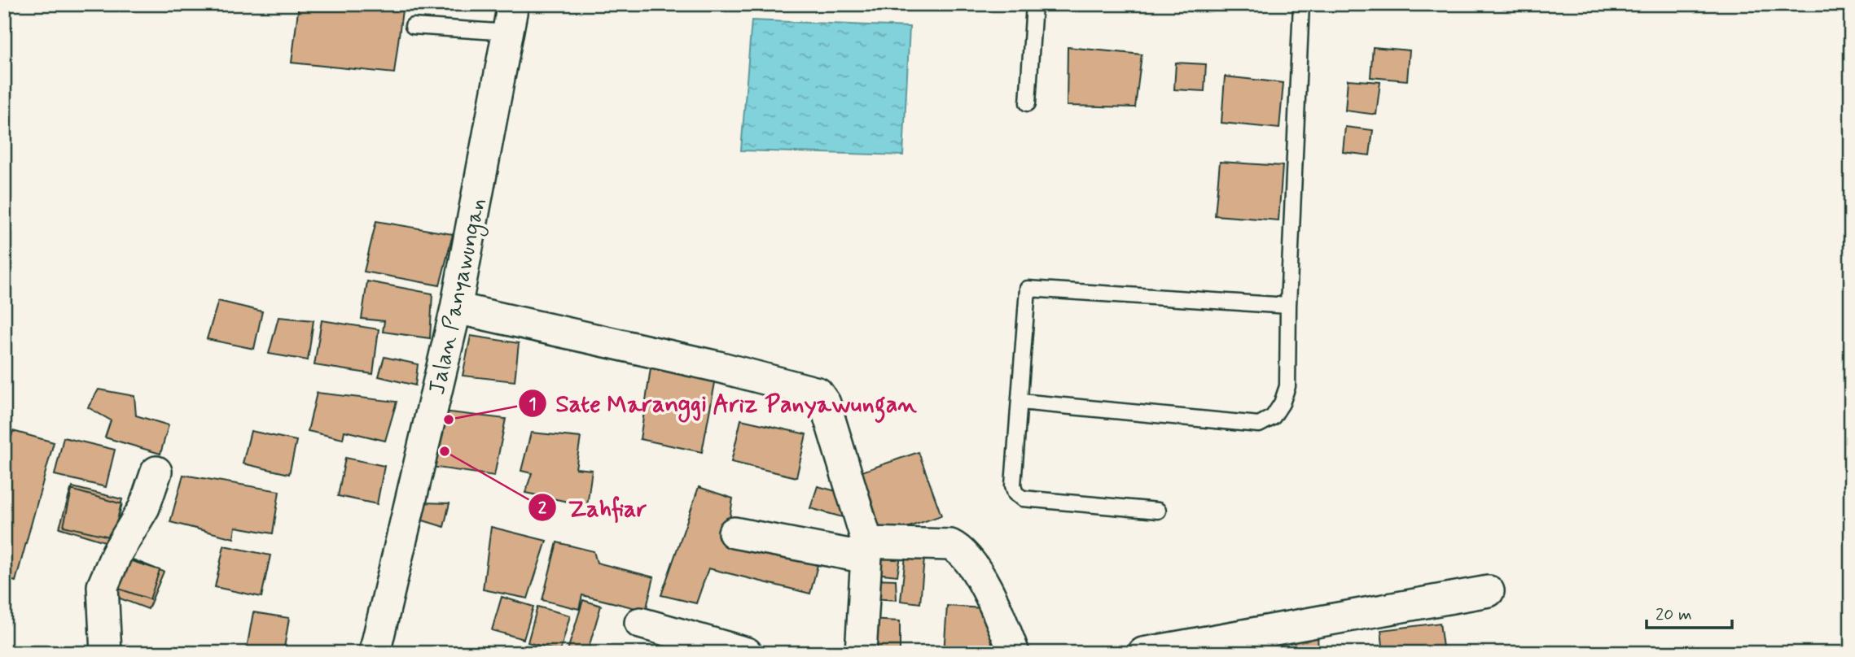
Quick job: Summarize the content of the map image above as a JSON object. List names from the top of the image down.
{
  "streets": {
    "street": ["Jalan Panyawungan"]
  },
  "places": ["Sate Maranggi Ariz Panyawungan", "Zahfiar"],
  "scale_bar": "20 m"
}
